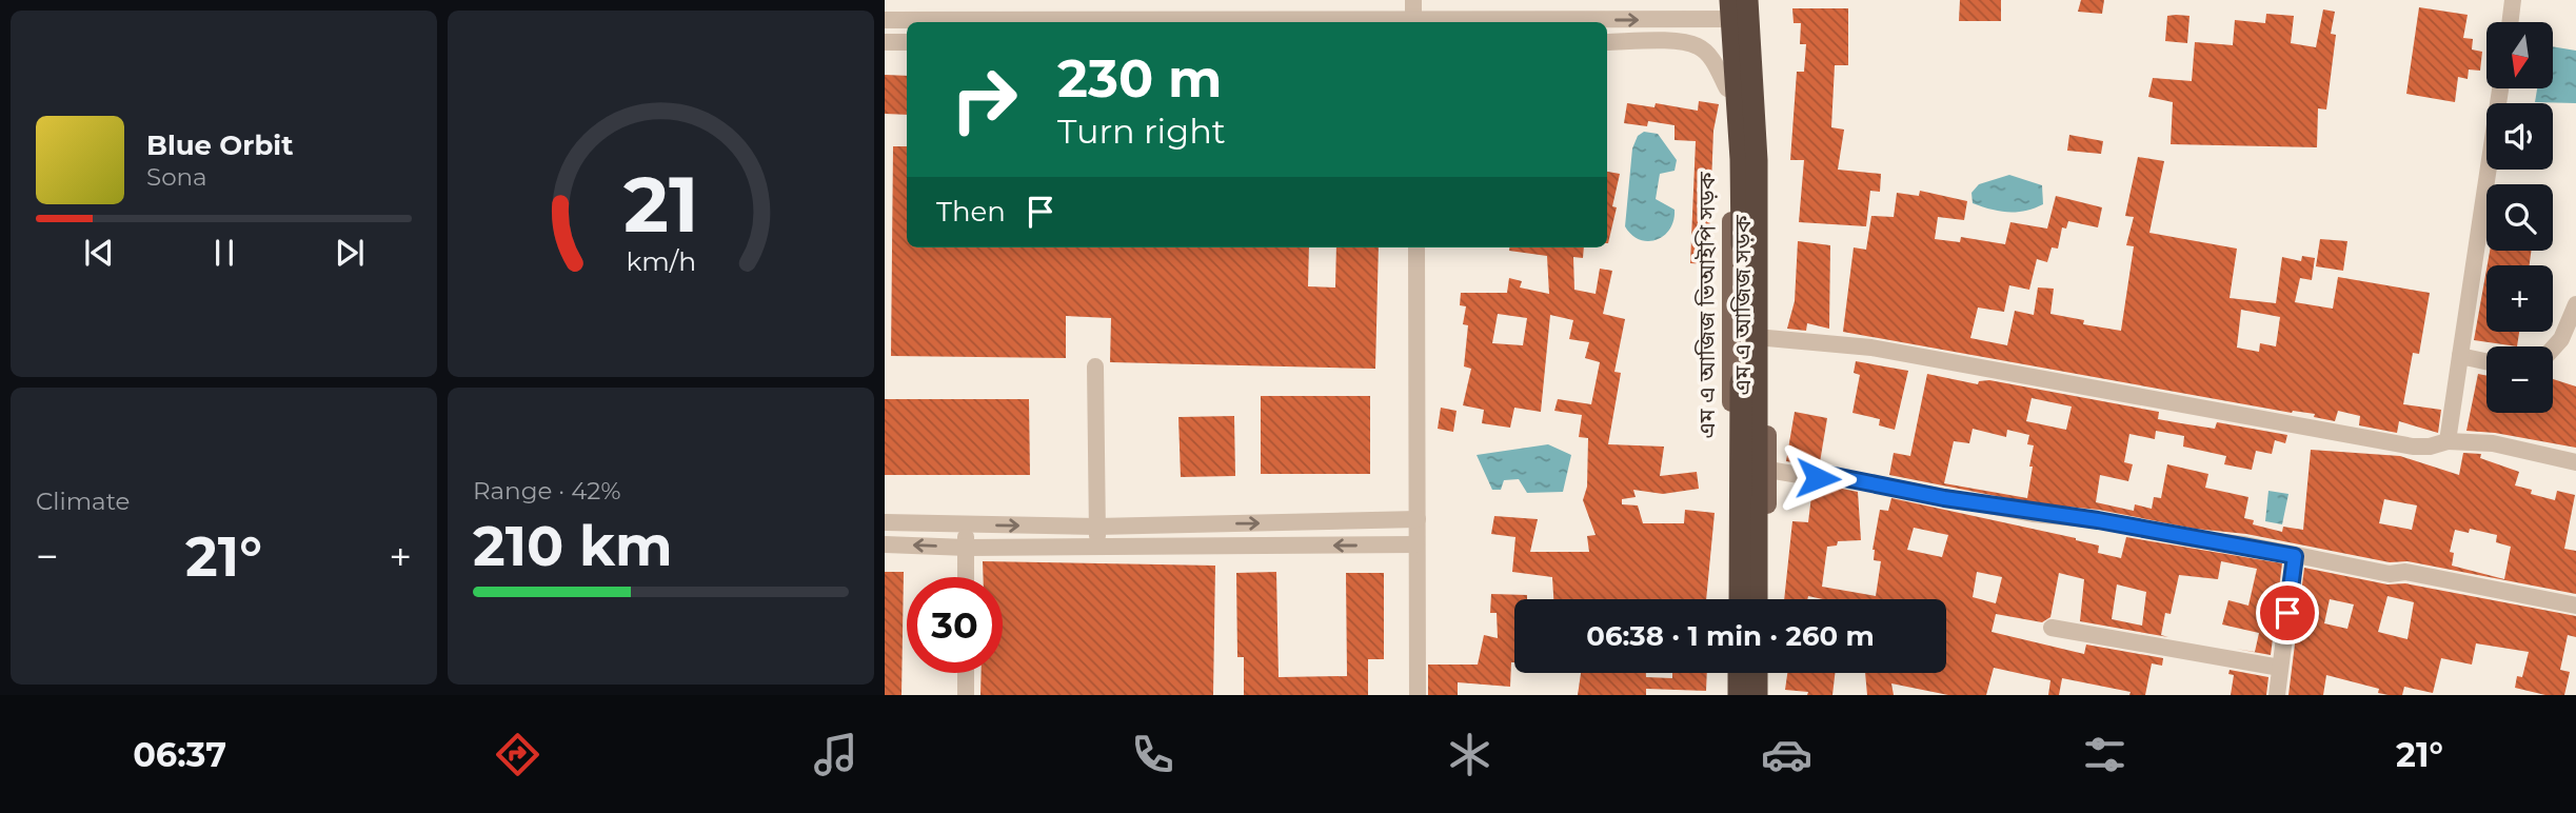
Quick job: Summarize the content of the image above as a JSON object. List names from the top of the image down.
{
  "streets": {
    "main road": ["এম এ আজিজ ভিআইপি সড়ক", "এম এ আজিজ সড়ক"]
  },
  "north": "bottom",
  "page": {
    "map_buttons": ["+", "−"],
    "turn": ["230 m", "Turn right"],
    "song": ["Blue Orbit", "Sona"],
    "then": "Then",
    "tile": [
      "Climate",
      ["Range · 42%", "210 km"]
    ],
    "heat": ["−", "21°", "+"],
    "limit": "30",
    "trip": "06:38 · 1 min · 260 m",
    "tabs": ["06:37", "21°"],
    "gauge": ["21", "km/h"]
  }
}
